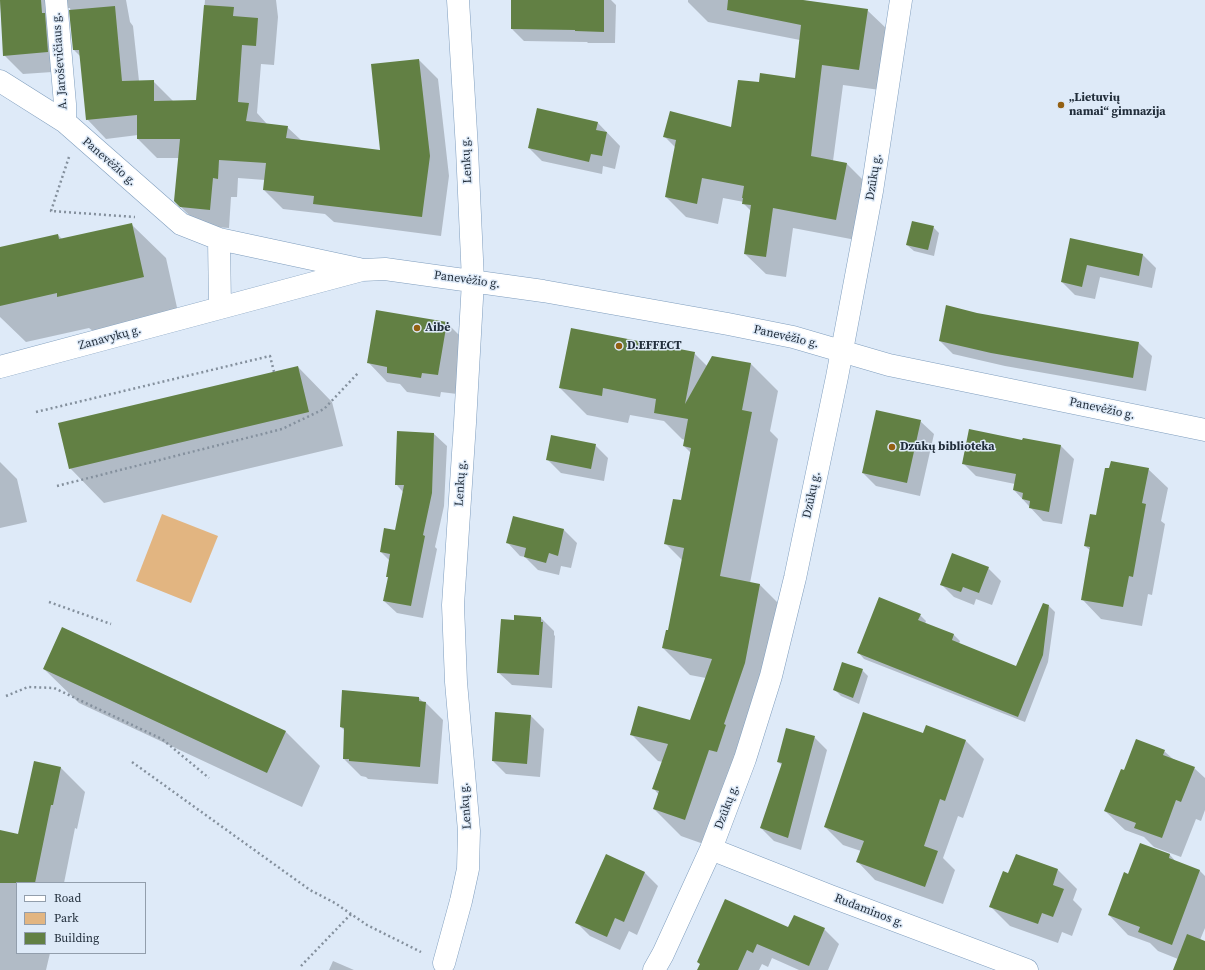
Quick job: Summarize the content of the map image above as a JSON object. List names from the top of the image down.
{
  "streets": {
    "street": [
      "A. Jaroševičiaus g.",
      "Lenkų g.",
      "Panevėžio g.",
      "Dzūkų g.",
      "Zanavykų g.",
      "Rudaminos g."
    ]
  },
  "crossings": [
    ["A. Jaroševičiaus g.", "Panevėžio g."],
    ["Lenkų g.", "Panevėžio g."],
    ["Panevėžio g.", "Dzūkų g."],
    ["Panevėžio g.", "Zanavykų g."],
    ["Dzūkų g.", "Rudaminos g."]
  ],
  "places": [
    "„Lietuvių namai“ gimnazija",
    "Aibė",
    "D.EFFECT",
    "Dzūkų biblioteka"
  ],
  "legend": ["Road", "Park", "Building"]
}
